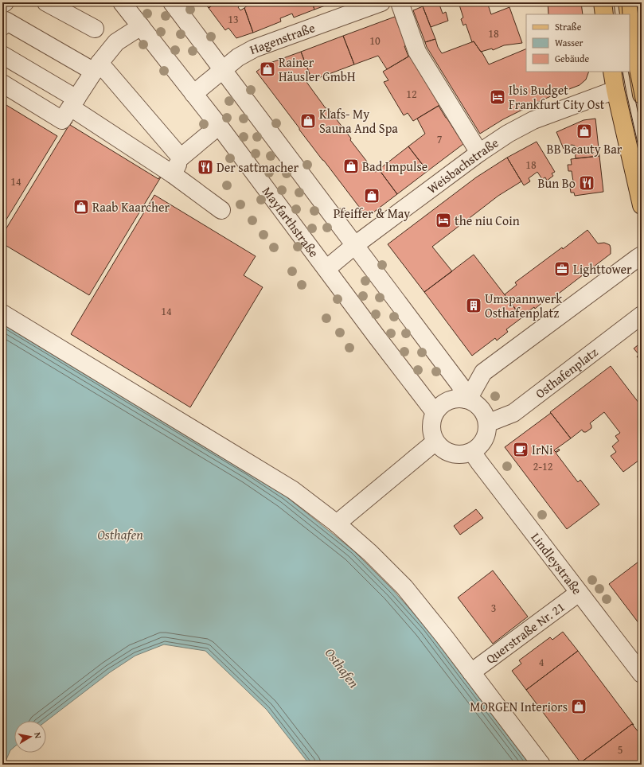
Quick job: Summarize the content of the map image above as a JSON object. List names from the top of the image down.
{
  "streets": {
    "street": [
      "Hagenstraße",
      "Weisbachstraße",
      "Mayfarthstraße",
      "Osthafenplatz",
      "Lindleystraße",
      "Querstraße Nr. 21"
    ]
  },
  "crossings": [
    ["Hagenstraße", "Mayfarthstraße"],
    ["Weisbachstraße", "Mayfarthstraße"],
    ["Mayfarthstraße", "Osthafenplatz"],
    ["Mayfarthstraße", "Lindleystraße"],
    ["Osthafenplatz", "Lindleystraße"],
    ["Lindleystraße", "Querstraße Nr. 21"]
  ],
  "water": ["Osthafen"],
  "places": {
    "shop": [
      "Rainer Häusler GmbH",
      "Klafs- My Sauna And Spa",
      "BB Beauty Bar",
      "Bad Impulse",
      "Pfeiffer & May",
      "Raab Kaarcher",
      "MORGEN Interiors"
    ],
    "hotel": ["Ibis Budget Frankfurt City Ost", "the niu Coin"],
    "restaurant": ["Der sattmacher", "Bun Bo"],
    "office": ["Lighttower"],
    "building": ["Umspannwerk Osthafenplatz"],
    "cafe": ["IrNi"]
  },
  "house_numbers": [
    "13",
    "18",
    "10",
    "12",
    "7",
    "18",
    "14",
    "14",
    "2-12",
    "3",
    "4",
    "5"
  ],
  "legend": ["Straße", "Wasser", "Gebäude"],
  "north": "right"
}
